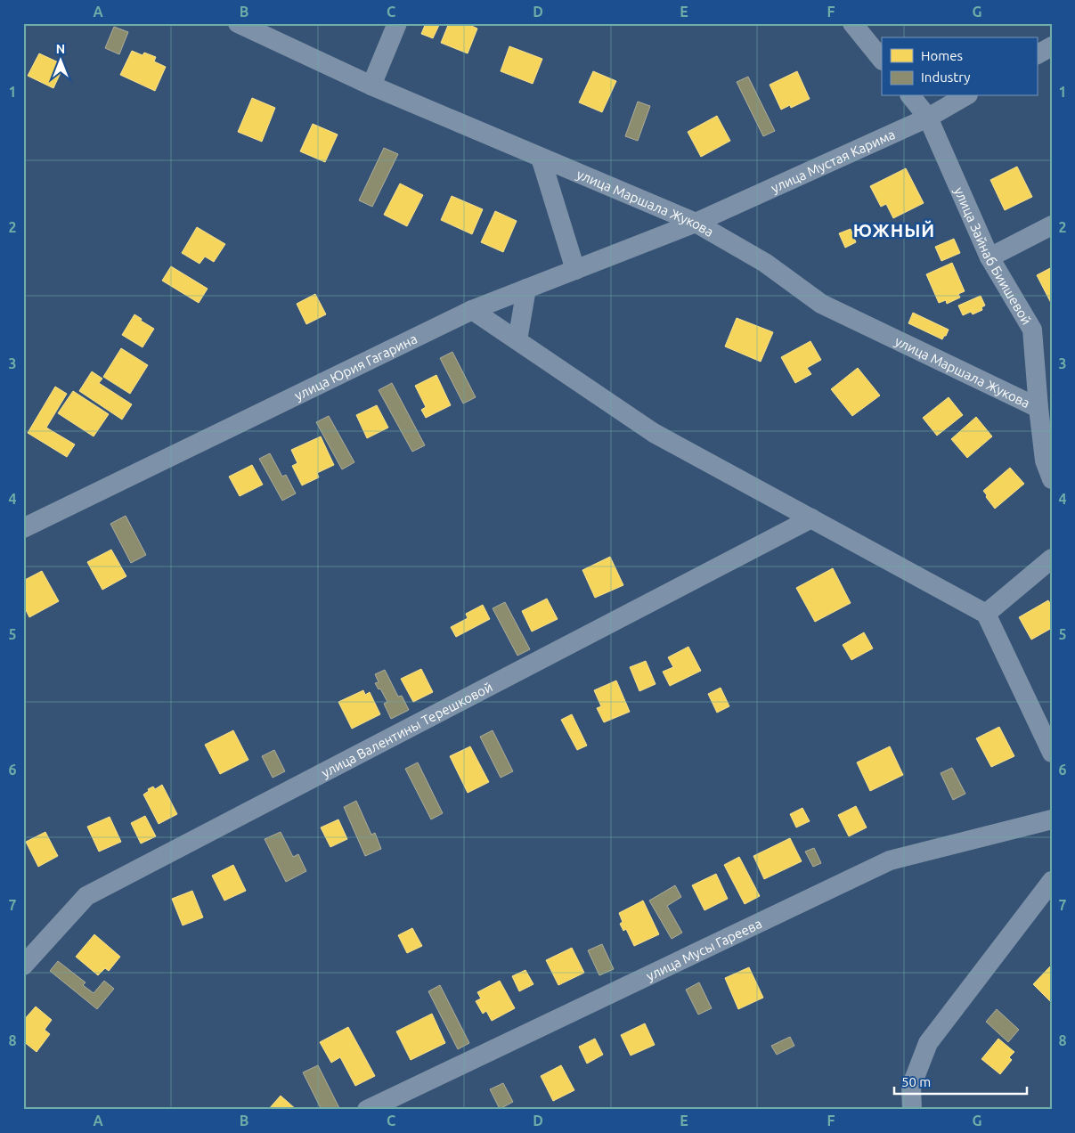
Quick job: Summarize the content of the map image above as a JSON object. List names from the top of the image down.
{
  "streets": {
    "street": [
      "улица Мустая Карима",
      "улица Маршала Жукова",
      "улица Зайнаб Биишевой",
      "улица Юрия Гагарина",
      "улица Валентины Терешковой",
      "улица Мусы Гареева"
    ]
  },
  "crossings": [
    ["улица Мустая Карима", "улица Маршала Жукова"],
    ["улица Мустая Карима", "улица Зайнаб Биишевой"],
    ["улица Мустая Карима", "улица Юрия Гагарина"],
    ["улица Маршала Жукова", "улица Зайнаб Биишевой"],
    ["улица Маршала Жукова", "улица Юрия Гагарина"]
  ],
  "districts": ["ЮЖНЫЙ"],
  "legend": ["Homes", "Industry"],
  "scale_bar": "50 m",
  "north": "top",
  "grid": {
    "columns": [
      "A",
      "B",
      "C",
      "D",
      "E",
      "F",
      "G"
    ],
    "rows": [
      "1",
      "2",
      "3",
      "4",
      "5",
      "6",
      "7",
      "8"
    ]
  }
}
